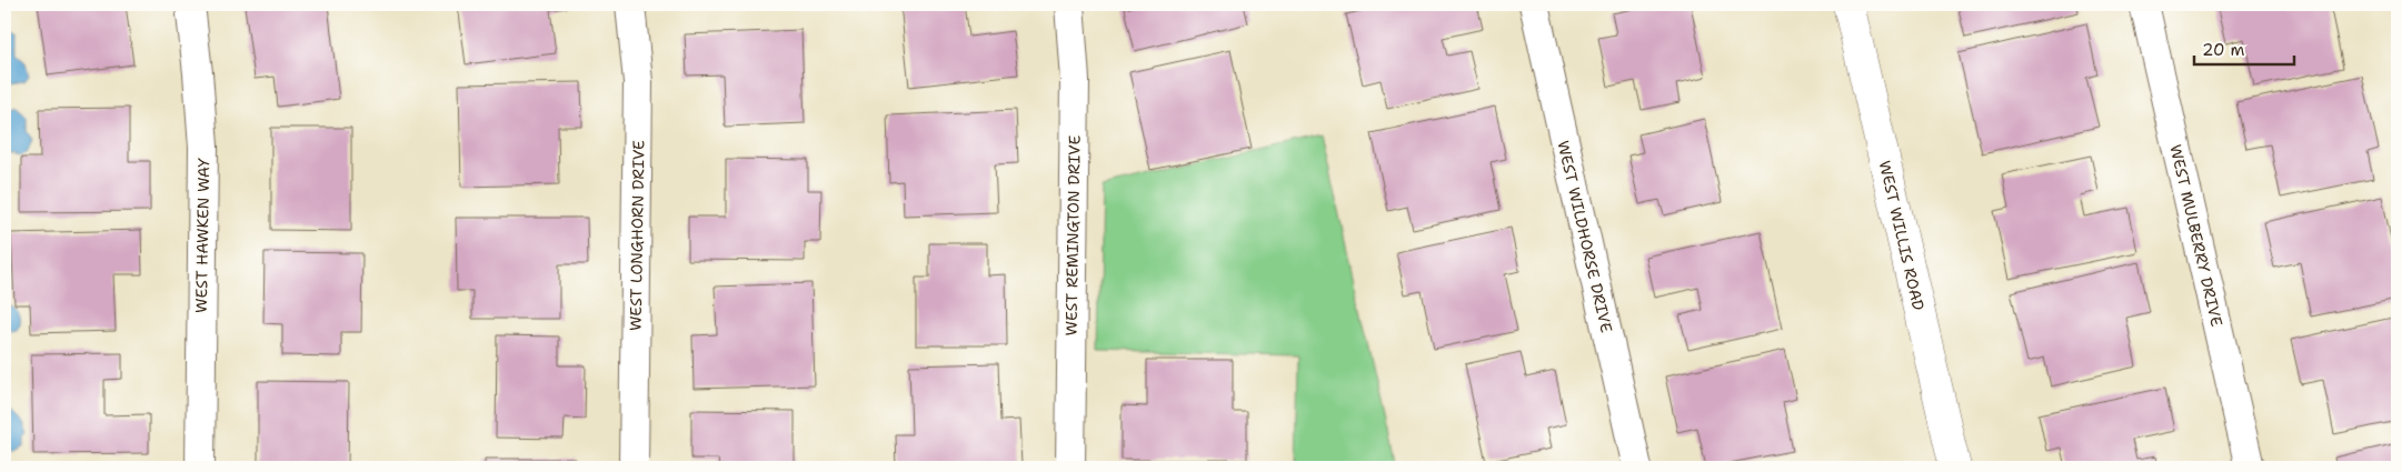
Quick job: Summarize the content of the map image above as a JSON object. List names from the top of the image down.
{
  "streets": {
    "street": [
      "WEST HAWKEN WAY",
      "WEST LONGHORN DRIVE",
      "WEST REMINGTON DRIVE",
      "WEST WILLIS ROAD",
      "WEST MULBERRY DRIVE",
      "WEST WILDHORSE DRIVE"
    ]
  },
  "scale_bar": "20 m"
}
